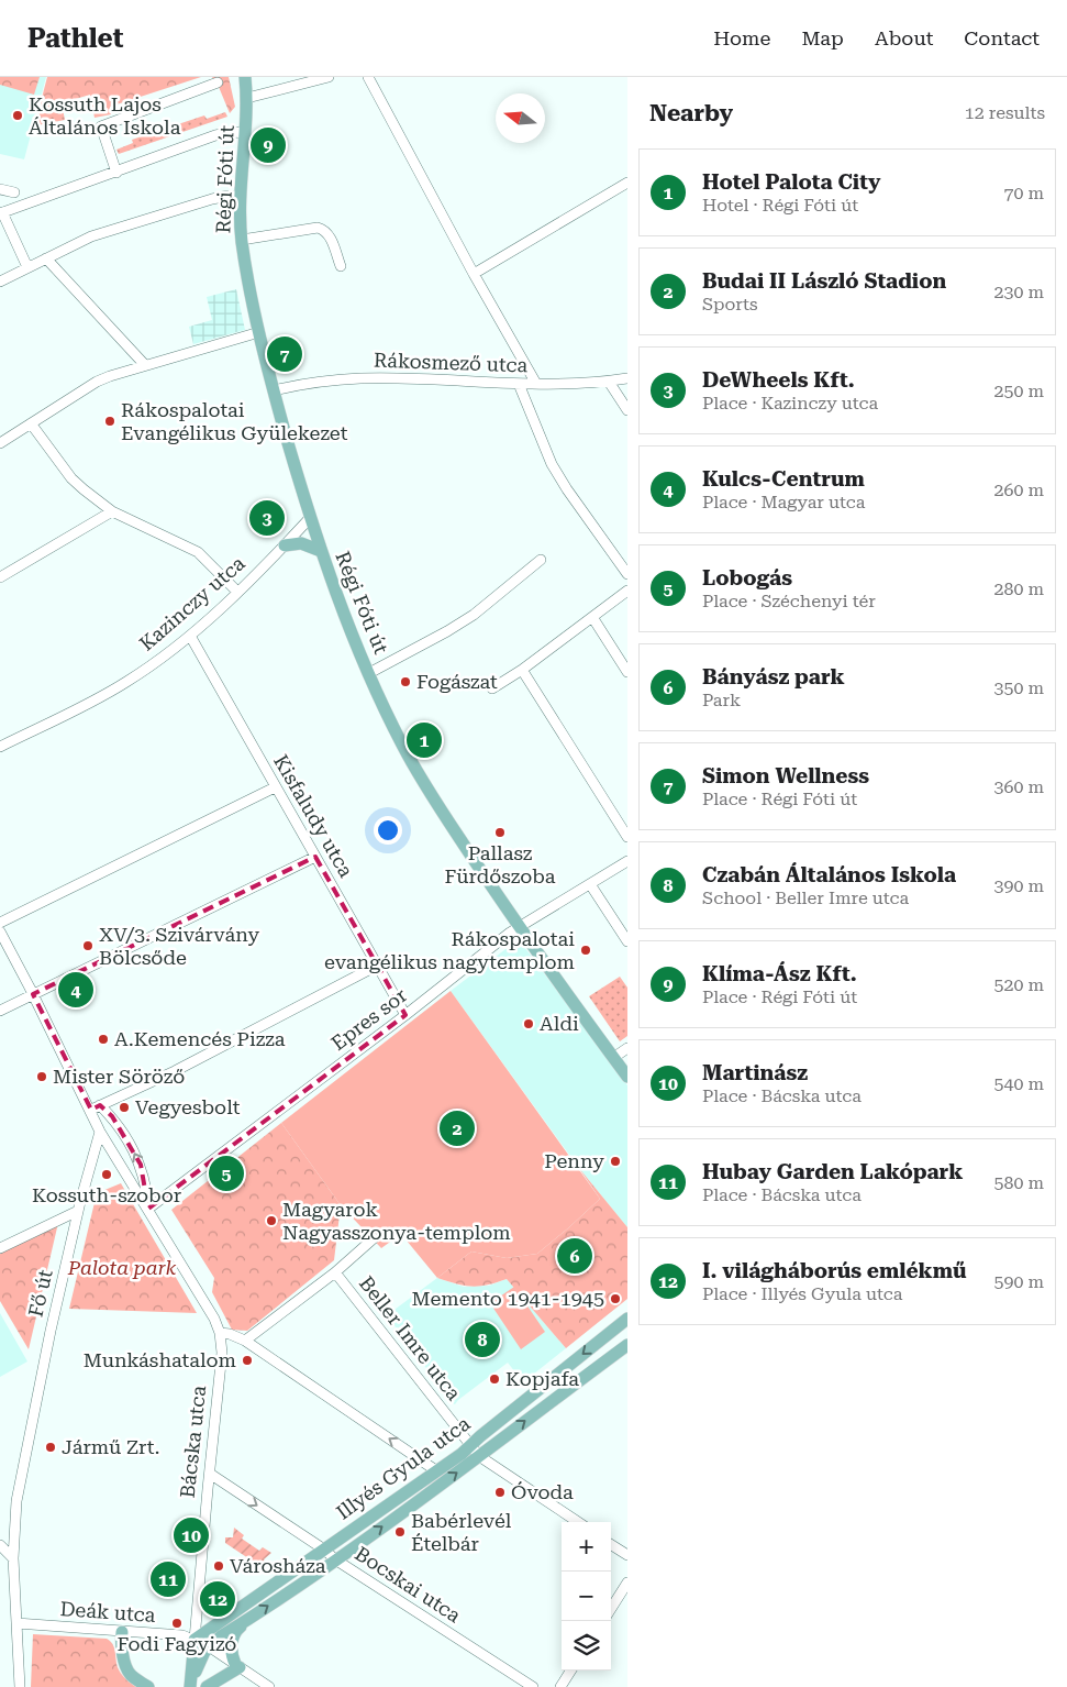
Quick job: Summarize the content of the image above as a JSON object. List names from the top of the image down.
{
  "streets": {
    "main road": ["Régi Fóti út", "Bácska utca", "Illyés Gyula utca"],
    "street": [
      "Rákosmező utca",
      "Kazinczy utca",
      "Kisfaludy utca",
      "Epres sor",
      "Fő út",
      "Beller Imre utca",
      "Bocskai utca",
      "Deák utca"
    ]
  },
  "crossings": [
    ["Régi Fóti út", "Rákosmező utca"],
    ["Régi Fóti út", "Kazinczy utca"],
    ["Régi Fóti út", "Epres sor"],
    ["Kazinczy utca", "Kisfaludy utca"],
    ["Kisfaludy utca", "Epres sor"],
    ["Fő út", "Deák utca"],
    ["Beller Imre utca", "Illyés Gyula utca"],
    ["Bácska utca", "Illyés Gyula utca"],
    ["Bácska utca", "Bocskai utca"],
    ["Bácska utca", "Deák utca"],
    ["Illyés Gyula utca", "Bocskai utca"],
    ["Illyés Gyula utca", "Deák utca"]
  ],
  "one_way": ["Bocskai utca"],
  "parks": ["Palota park"],
  "places": [
    "Kossuth Lajos Általános Iskola",
    "Rákospalotai Evangélikus Gyülekezet",
    "Fogászat",
    "Pallasz Fürdőszoba",
    "XV/3. Szivárvány Bölcsőde",
    "Rákospalotai evangélikus nagytemplom",
    "Aldi",
    "A.Kemencés Pizza",
    "Mister Söröző",
    "Vegyesbolt",
    "Penny",
    "Kossuth-szobor",
    "Magyarok Nagyasszonya-templom",
    "Memento 1941-1945",
    "Munkáshatalom",
    "Kopjafa",
    "Jármű Zrt.",
    "Óvoda",
    "Babérlevél Ételbár",
    "Városháza",
    "Fodi Fagyizó"
  ],
  "north": "left",
  "page": {
    "header": "Pathlet",
    "nav": [
      "Home",
      "Map",
      "About",
      "Contact"
    ],
    "heading": ["Nearby", "12 results"],
    "pins": [
      "9",
      "7",
      "3",
      "1",
      "4",
      "2",
      "5",
      "6",
      "8",
      "10",
      "11",
      "12"
    ],
    "list": [
      {
        "mark": "1",
        "name": "Hotel Palota City",
        "note": "Hotel · Régi Fóti út",
        "value": "70 m"
      },
      {
        "mark": "2",
        "name": "Budai II László Stadion",
        "note": "Sports",
        "value": "230 m"
      },
      {
        "mark": "3",
        "name": "DeWheels Kft.",
        "note": "Place · Kazinczy utca",
        "value": "250 m"
      },
      {
        "mark": "4",
        "name": "Kulcs-Centrum",
        "note": "Place · Magyar utca",
        "value": "260 m"
      },
      {
        "mark": "5",
        "name": "Lobogás",
        "note": "Place · Széchenyi tér",
        "value": "280 m"
      },
      {
        "mark": "6",
        "name": "Bányász park",
        "note": "Park",
        "value": "350 m"
      },
      {
        "mark": "7",
        "name": "Simon Wellness",
        "note": "Place · Régi Fóti út",
        "value": "360 m"
      },
      {
        "mark": "8",
        "name": "Czabán Általános Iskola",
        "note": "School · Beller Imre utca",
        "value": "390 m"
      },
      {
        "mark": "9",
        "name": "Klíma-Ász Kft.",
        "note": "Place · Régi Fóti út",
        "value": "520 m"
      },
      {
        "mark": "10",
        "name": "Martinász",
        "note": "Place · Bácska utca",
        "value": "540 m"
      },
      {
        "mark": "11",
        "name": "Hubay Garden Lakópark",
        "note": "Place · Bácska utca",
        "value": "580 m"
      },
      {
        "mark": "12",
        "name": "I. világháborús emlékmű",
        "note": "Place · Illyés Gyula utca",
        "value": "590 m"
      }
    ],
    "map_buttons": ["+", "−"]
  }
}
